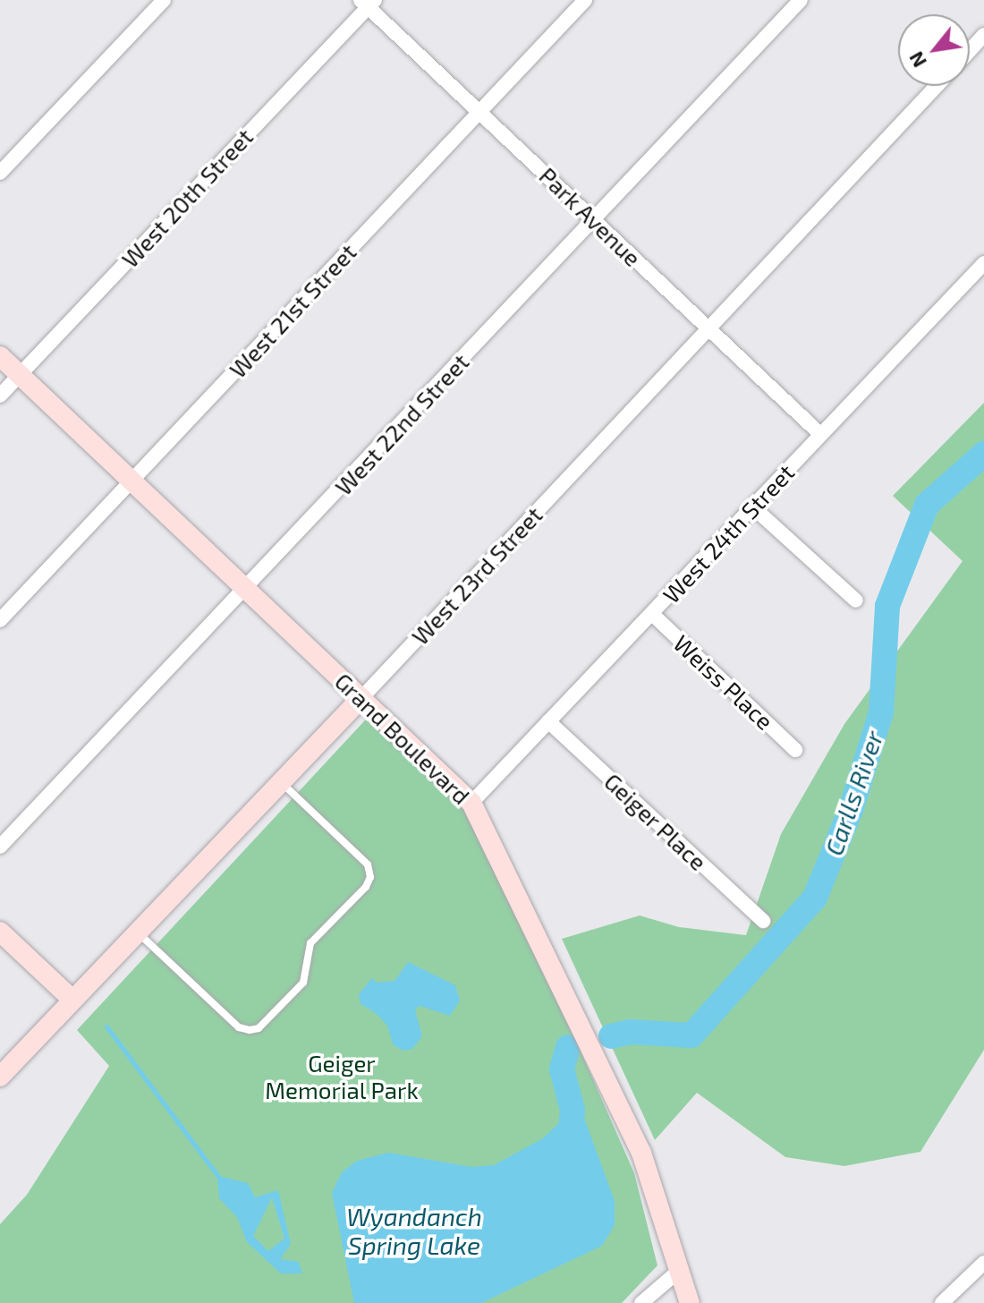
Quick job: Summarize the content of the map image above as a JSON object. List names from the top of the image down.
{
  "streets": {
    "street": [
      "West 20th Street",
      "Park Avenue",
      "West 21st Street",
      "West 22nd Street",
      "West 24th Street",
      "West 23rd Street",
      "Weiss Place",
      "Grand Boulevard",
      "Geiger Place"
    ]
  },
  "crossings": [
    ["West 20th Street", "Park Avenue"],
    ["West 20th Street", "Grand Boulevard"],
    ["Park Avenue", "West 21st Street"],
    ["Park Avenue", "West 22nd Street"],
    ["Park Avenue", "West 24th Street"],
    ["Park Avenue", "West 23rd Street"],
    ["West 21st Street", "Grand Boulevard"],
    ["West 22nd Street", "Grand Boulevard"],
    ["West 24th Street", "Weiss Place"],
    ["West 24th Street", "Grand Boulevard"],
    ["West 24th Street", "Geiger Place"],
    ["West 23rd Street", "Grand Boulevard"]
  ],
  "water": ["Carlls River", "Wyandanch Spring Lake"],
  "parks": ["Geiger Memorial Park"],
  "north": "bottom left"
}
